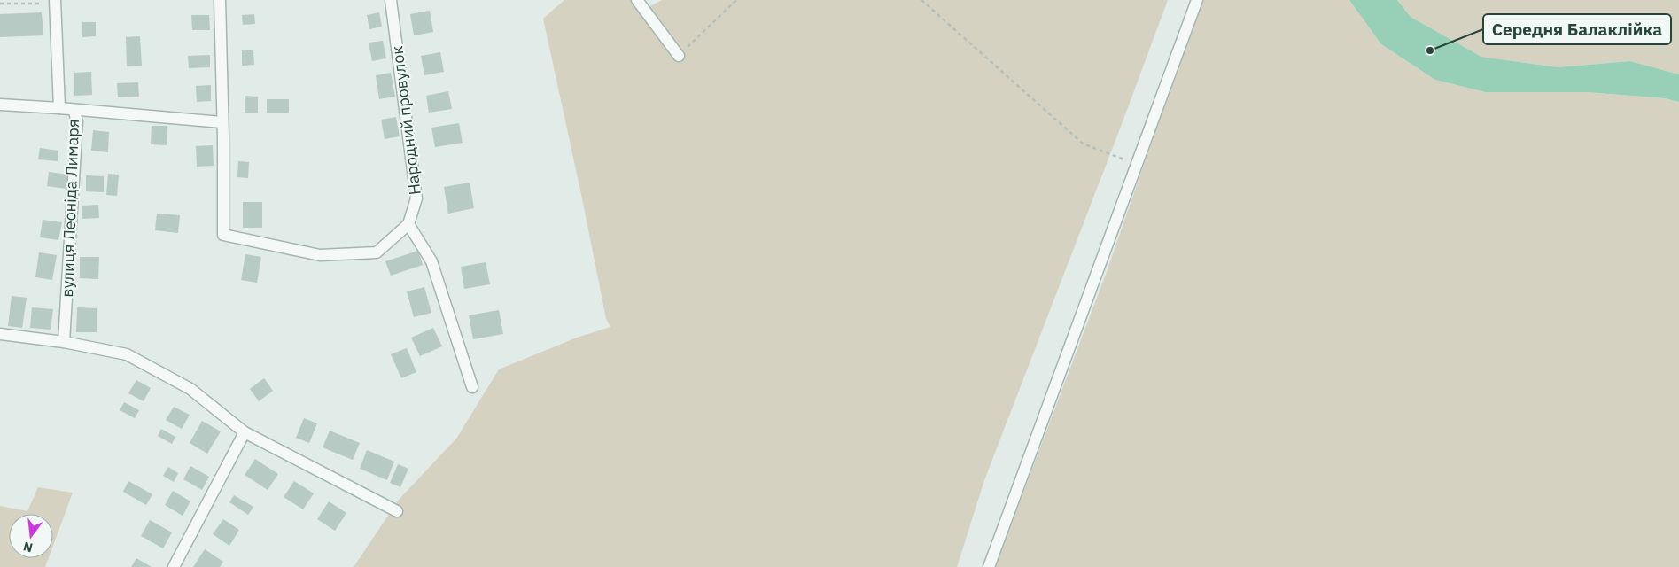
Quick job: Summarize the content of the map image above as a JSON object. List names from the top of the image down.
{
  "streets": {
    "street": ["Народний провулок", "вулиця Леоніда Лимаря"]
  },
  "places": ["Середня Балаклійка"],
  "north": "bottom"
}
